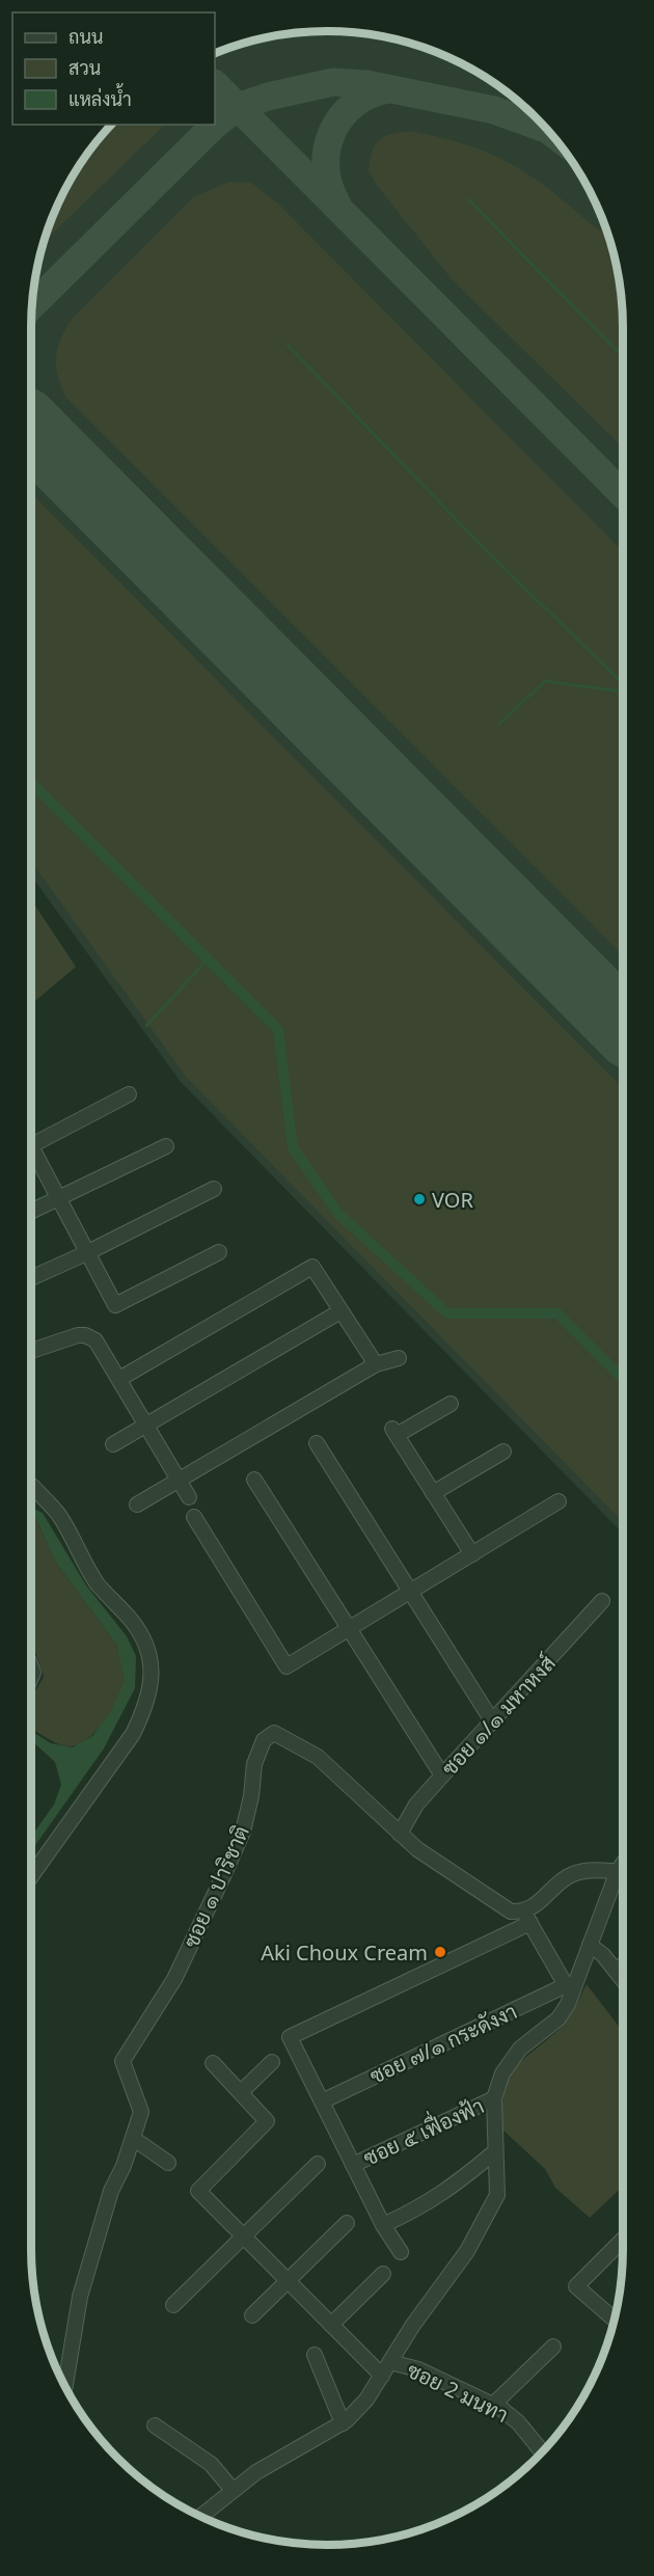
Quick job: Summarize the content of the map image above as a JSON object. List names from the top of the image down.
{
  "streets": {
    "street": [
      "ซอย ๑/๑ มหาหงส์",
      "ซอย ๑ ปาริชาติ",
      "ซอย ๗/๑ กระดังงา",
      "ซอย ๕ เฟื่องฟ้า",
      "ซอย 2 มนทา"
    ]
  },
  "crossings": [
    ["ซอย ๑/๑ มหาหงส์", "ซอย ๑ ปาริชาติ"]
  ],
  "places": ["VOR", "Aki Choux Cream"],
  "legend": ["ถนน", "สวน", "แหล่งน้ำ"]
}
